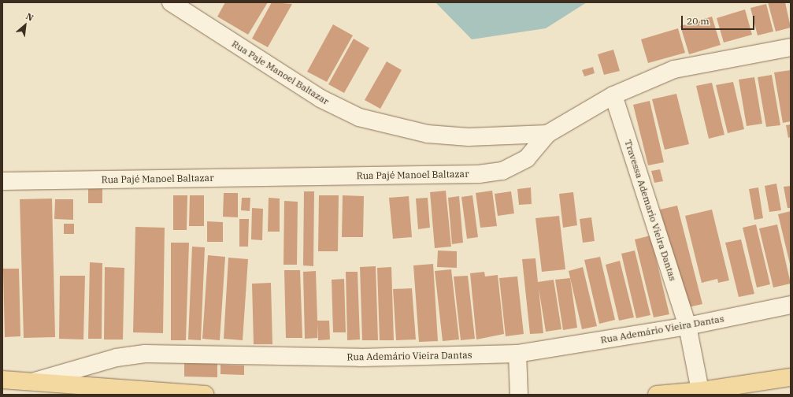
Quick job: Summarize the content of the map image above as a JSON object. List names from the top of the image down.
{
  "streets": {
    "main road": ["Rua Ademário Vieira Dantas"],
    "street": ["Rua Paje Manoel Baltazar", "Rua Pajé Manoel Baltazar", "Travessa Ademario Vieira Dantas"]
  },
  "crossings": [
    ["Rua Paje Manoel Baltazar", "Rua Pajé Manoel Baltazar"],
    ["Rua Pajé Manoel Baltazar", "Travessa Ademario Vieira Dantas"],
    ["Travessa Ademario Vieira Dantas", "Rua Ademário Vieira Dantas"]
  ],
  "scale_bar": "20 m",
  "north": "top right"
}
